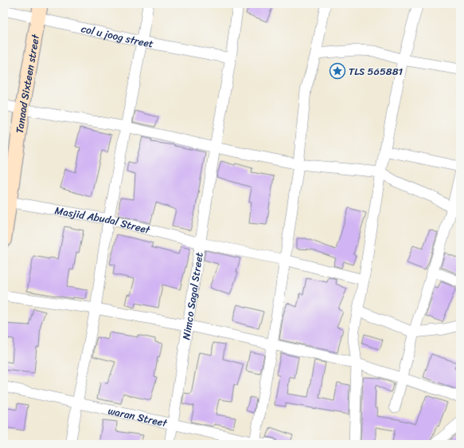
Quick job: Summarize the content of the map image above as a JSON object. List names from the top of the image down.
{
  "streets": {
    "street": [
      "col u joog street",
      "Tanaad Sixteen street",
      "Masjid Abudal Street",
      "Nimco Sagal Street",
      "waran Street"
    ]
  },
  "crossings": [
    ["col u joog street", "Tanaad Sixteen street"],
    ["col u joog street", "Nimco Sagal Street"],
    ["Tanaad Sixteen street", "Masjid Abudal Street"],
    ["Masjid Abudal Street", "Nimco Sagal Street"],
    ["Nimco Sagal Street", "waran Street"]
  ],
  "places": {
    "place": ["TLS 565881"]
  }
}
